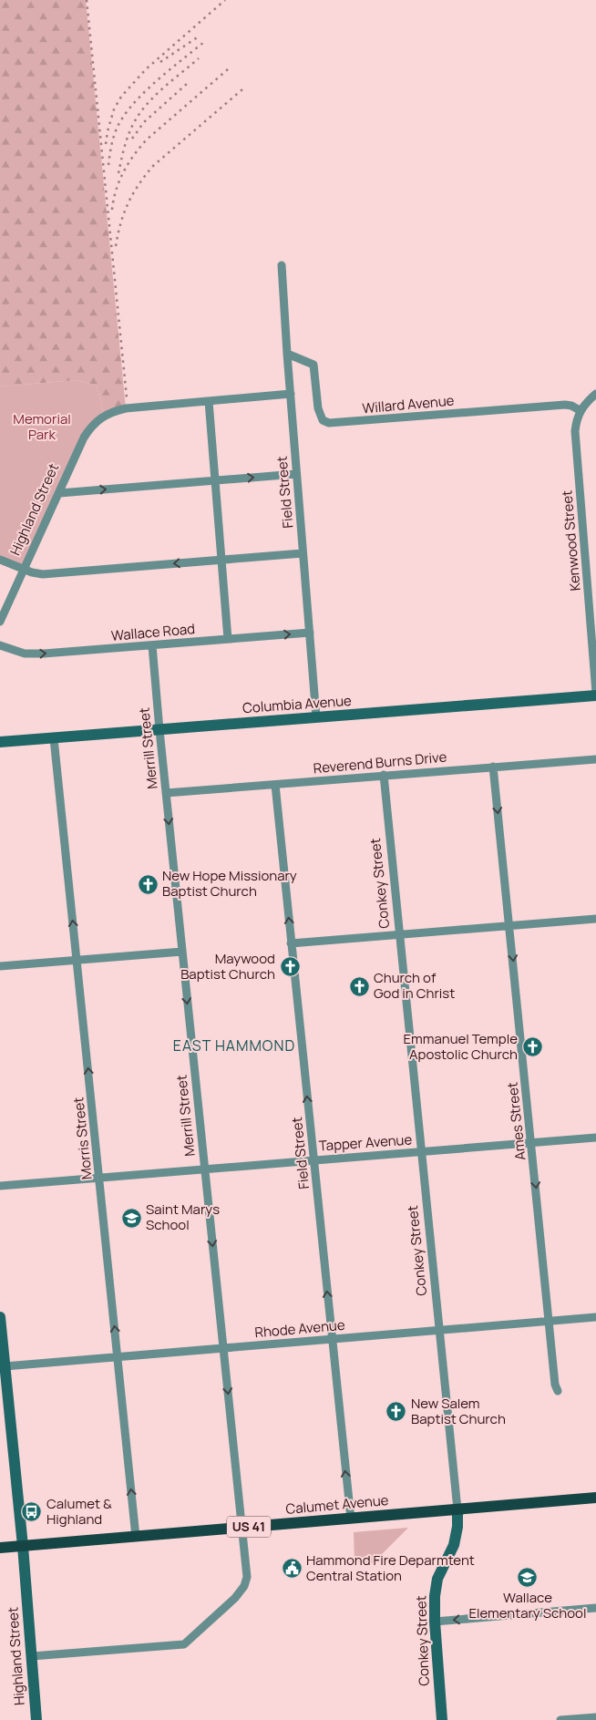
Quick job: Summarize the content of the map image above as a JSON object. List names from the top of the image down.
{
  "streets": {
    "main road": ["Calumet Avenue", "US 41"],
    "street": [
      "Willard Avenue",
      "Field Street",
      "Highland Street",
      "Kenwood Street",
      "Wallace Road",
      "Columbia Avenue",
      "Merrill Street",
      "Reverend Burns Drive",
      "Conkey Street",
      "Ames Street",
      "Morris Street",
      "Tapper Avenue",
      "Rhode Avenue"
    ]
  },
  "crossings": [
    ["Willard Avenue", "Field Street"],
    ["Willard Avenue", "Kenwood Street"],
    ["Field Street", "Wallace Road"],
    ["Field Street", "Columbia Avenue"],
    ["Field Street", "Reverend Burns Drive"],
    ["Field Street", "Tapper Avenue"],
    ["Field Street", "Rhode Avenue"],
    ["Field Street", "Calumet Avenue"],
    ["Highland Street", "Merrill Street"],
    ["Highland Street", "Rhode Avenue"],
    ["Highland Street", "Calumet Avenue"],
    ["Kenwood Street", "Columbia Avenue"],
    ["Wallace Road", "Merrill Street"],
    ["Columbia Avenue", "Merrill Street"],
    ["Columbia Avenue", "Morris Street"],
    ["Merrill Street", "Reverend Burns Drive"],
    ["Merrill Street", "Tapper Avenue"],
    ["Merrill Street", "Rhode Avenue"],
    ["Merrill Street", "Calumet Avenue"],
    ["Reverend Burns Drive", "Conkey Street"],
    ["Reverend Burns Drive", "Ames Street"],
    ["Conkey Street", "Tapper Avenue"],
    ["Conkey Street", "Rhode Avenue"],
    ["Conkey Street", "Calumet Avenue"],
    ["Ames Street", "Tapper Avenue"],
    ["Ames Street", "Rhode Avenue"],
    ["Morris Street", "Tapper Avenue"],
    ["Morris Street", "Rhode Avenue"],
    ["Morris Street", "Calumet Avenue"]
  ],
  "one_way": [
    "Field Street",
    "Wallace Road",
    "Merrill Street",
    "Ames Street",
    "Morris Street"
  ],
  "districts": ["EAST HAMMOND"],
  "parks": ["Memorial Park"],
  "places": {
    "church": [
      "New Hope Missionary Baptist Church",
      "Maywood Baptist Church",
      "Church of God in Christ",
      "Emmanuel Temple Apostolic Church",
      "New Salem Baptist Church"
    ],
    "school or university": ["Saint Marys School", "Wallace Elementary School"],
    "bus stop": ["Calumet & Highland"],
    "public building": ["Hammond Fire Deparmtent Central Station"]
  }
}
